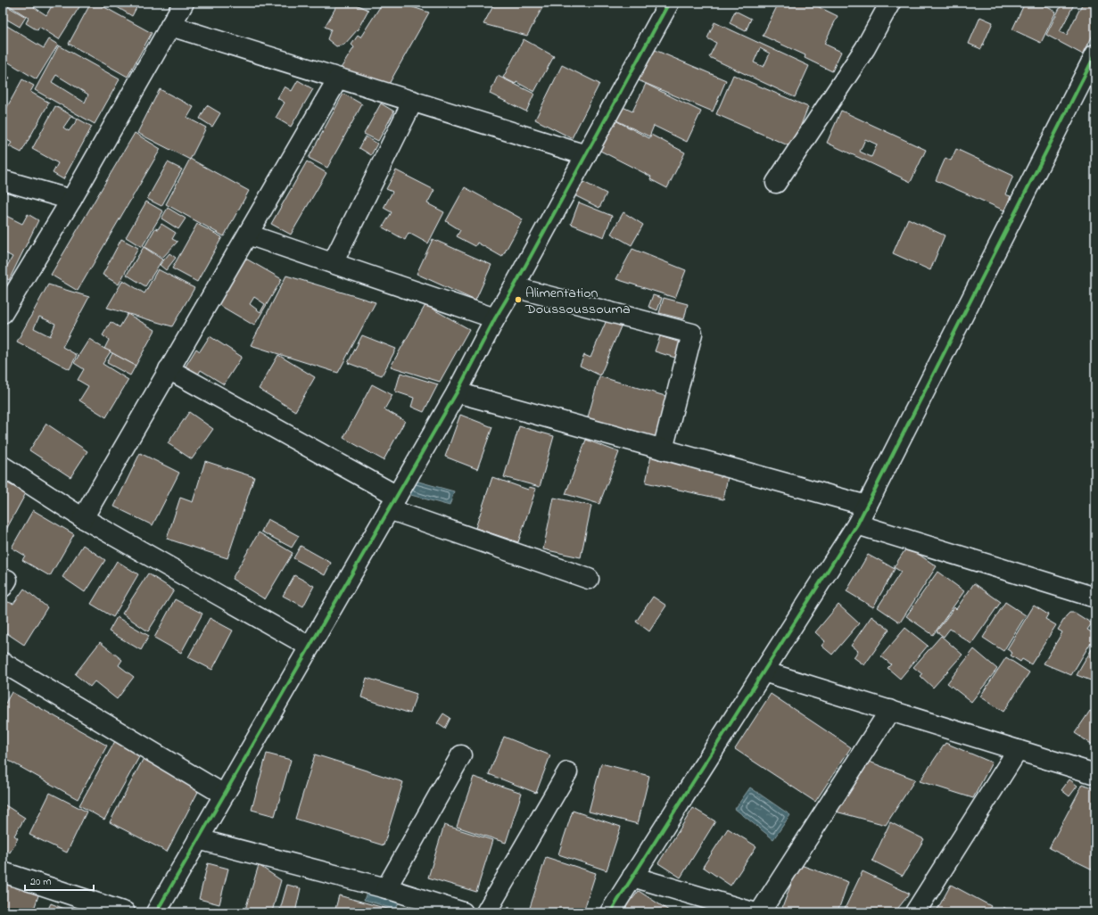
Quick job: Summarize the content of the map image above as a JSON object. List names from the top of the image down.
{
  "places": ["Alimentation Doussoussouma"],
  "scale_bar": "20 m"
}
